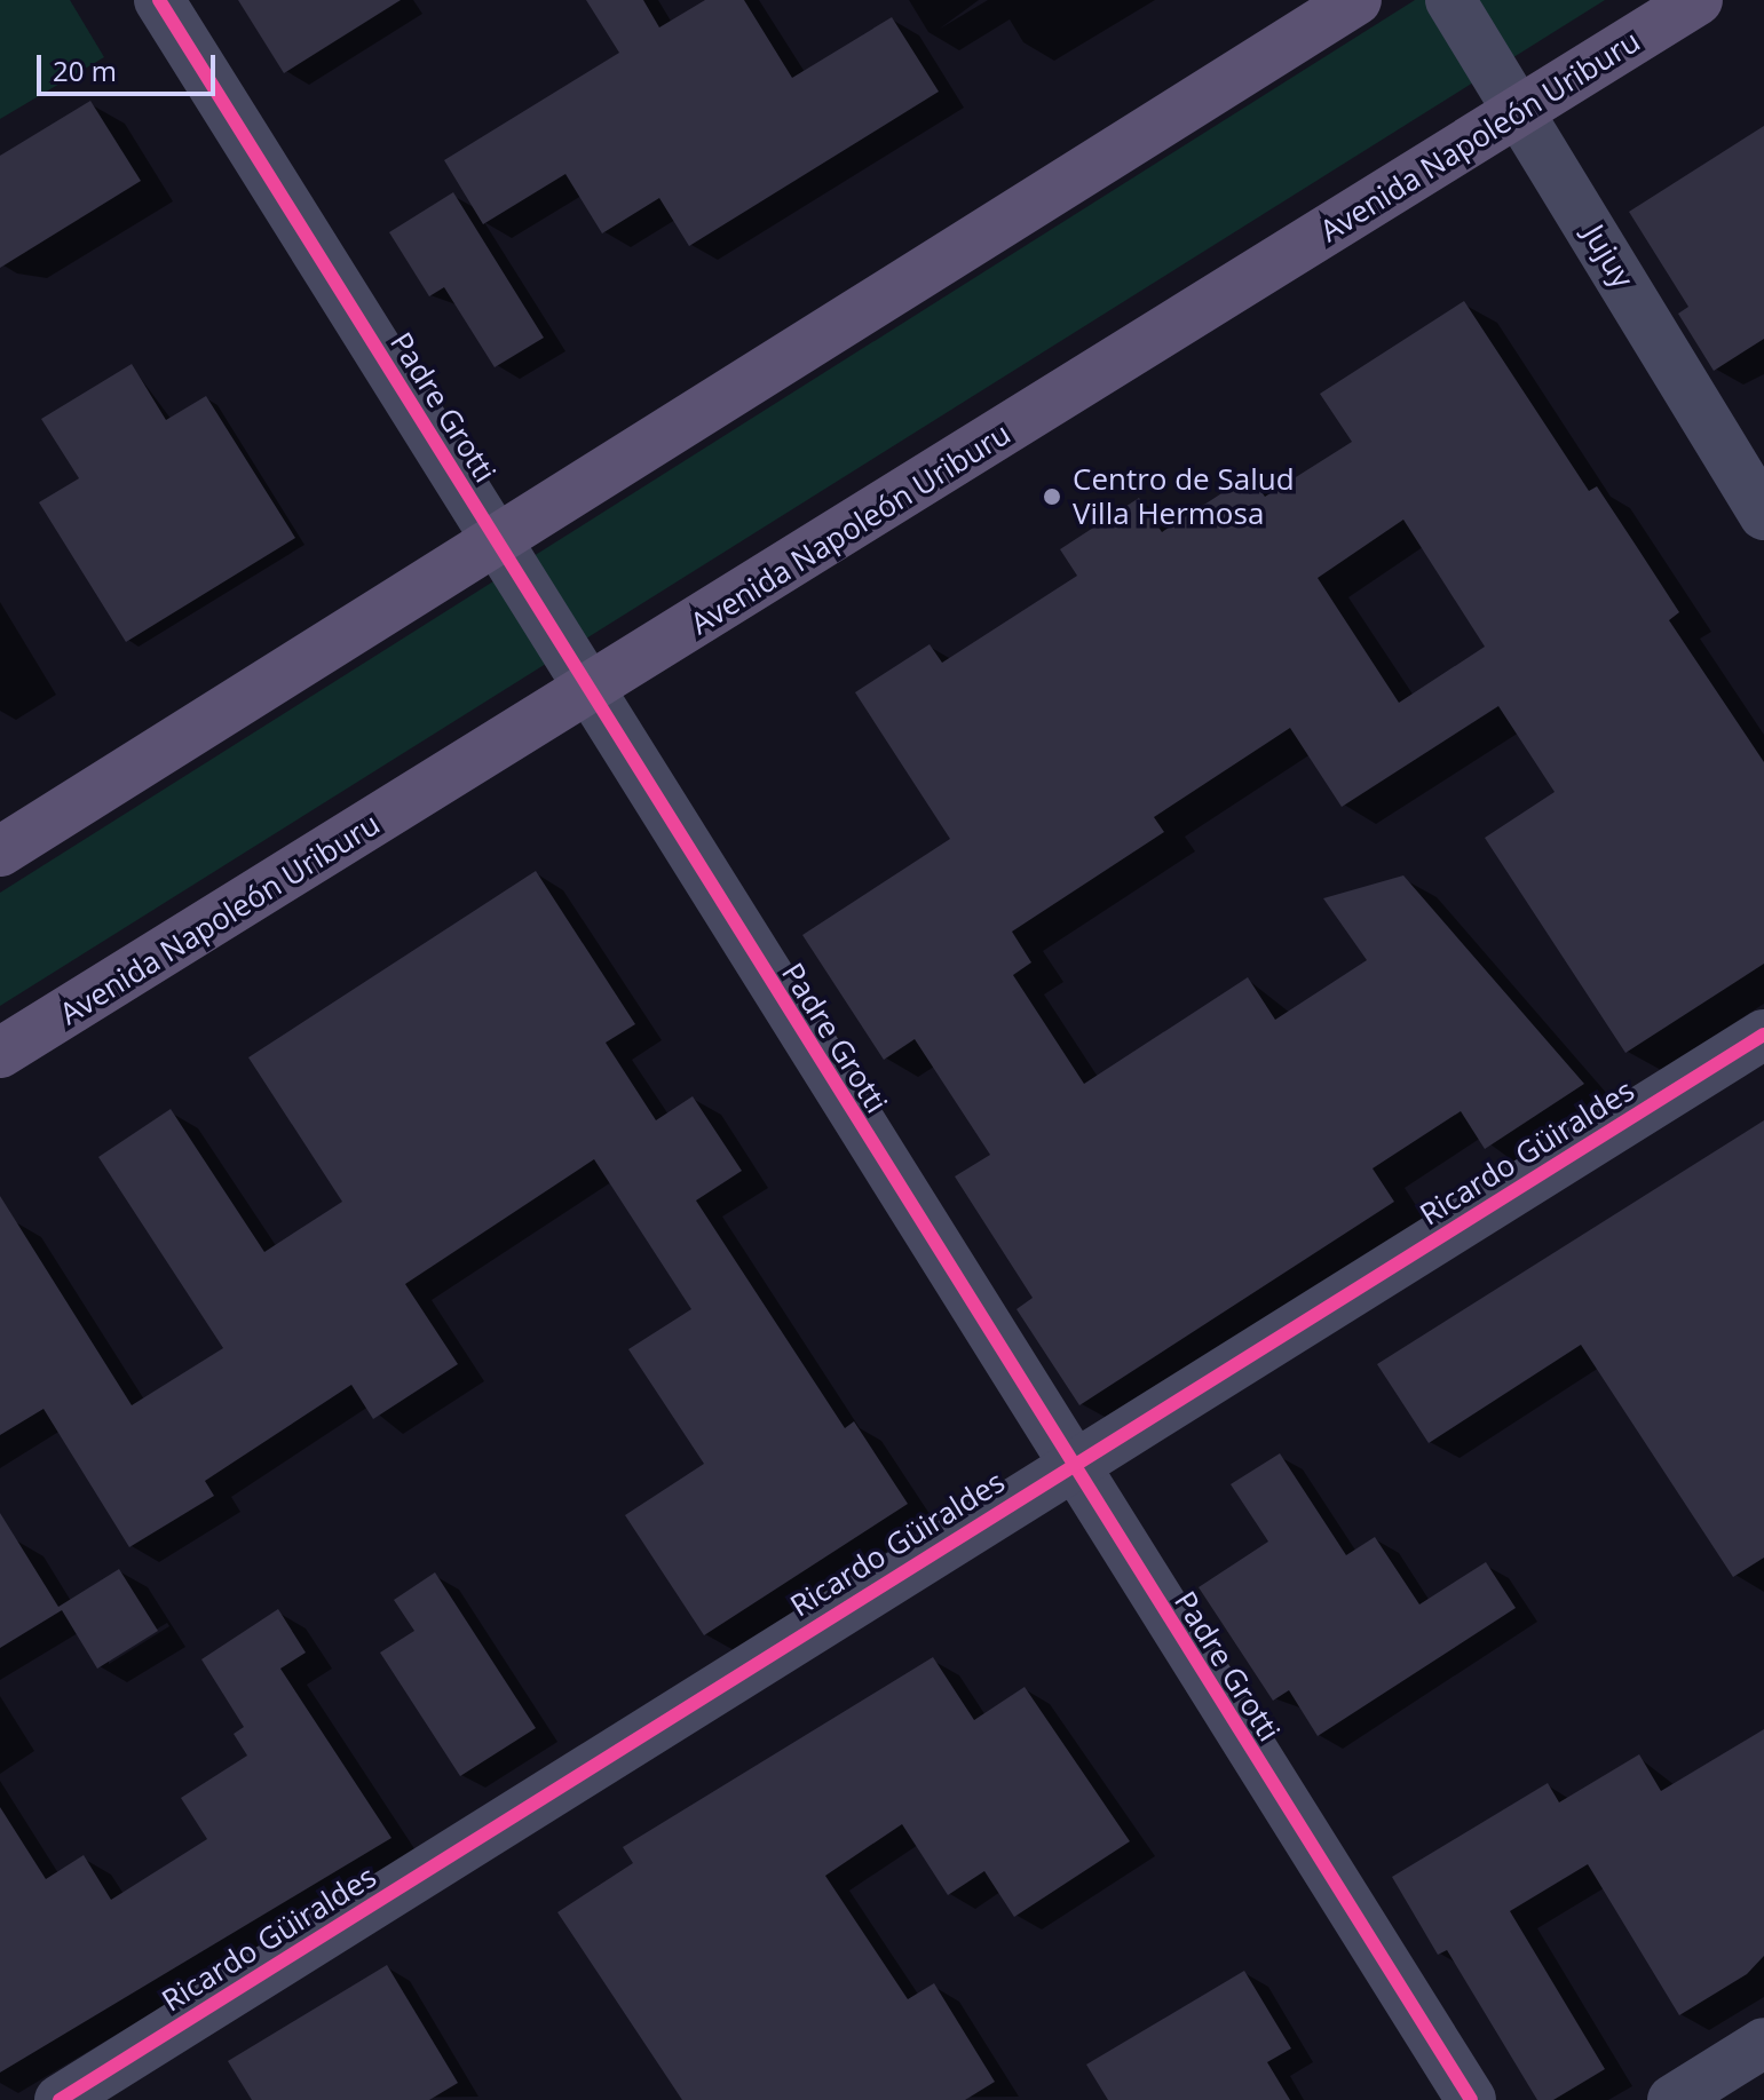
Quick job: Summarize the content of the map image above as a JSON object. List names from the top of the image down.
{
  "streets": {
    "main road": ["Avenida Napoleón Uriburu"],
    "street": ["Jujuy", "Padre Grotti", "Ricardo Güiraldes"]
  },
  "crossings": [
    ["Avenida Napoleón Uriburu", "Jujuy"],
    ["Avenida Napoleón Uriburu", "Padre Grotti"],
    ["Padre Grotti", "Ricardo Güiraldes"]
  ],
  "places": ["Centro de Salud Villa Hermosa"],
  "scale_bar": "20 m"
}
